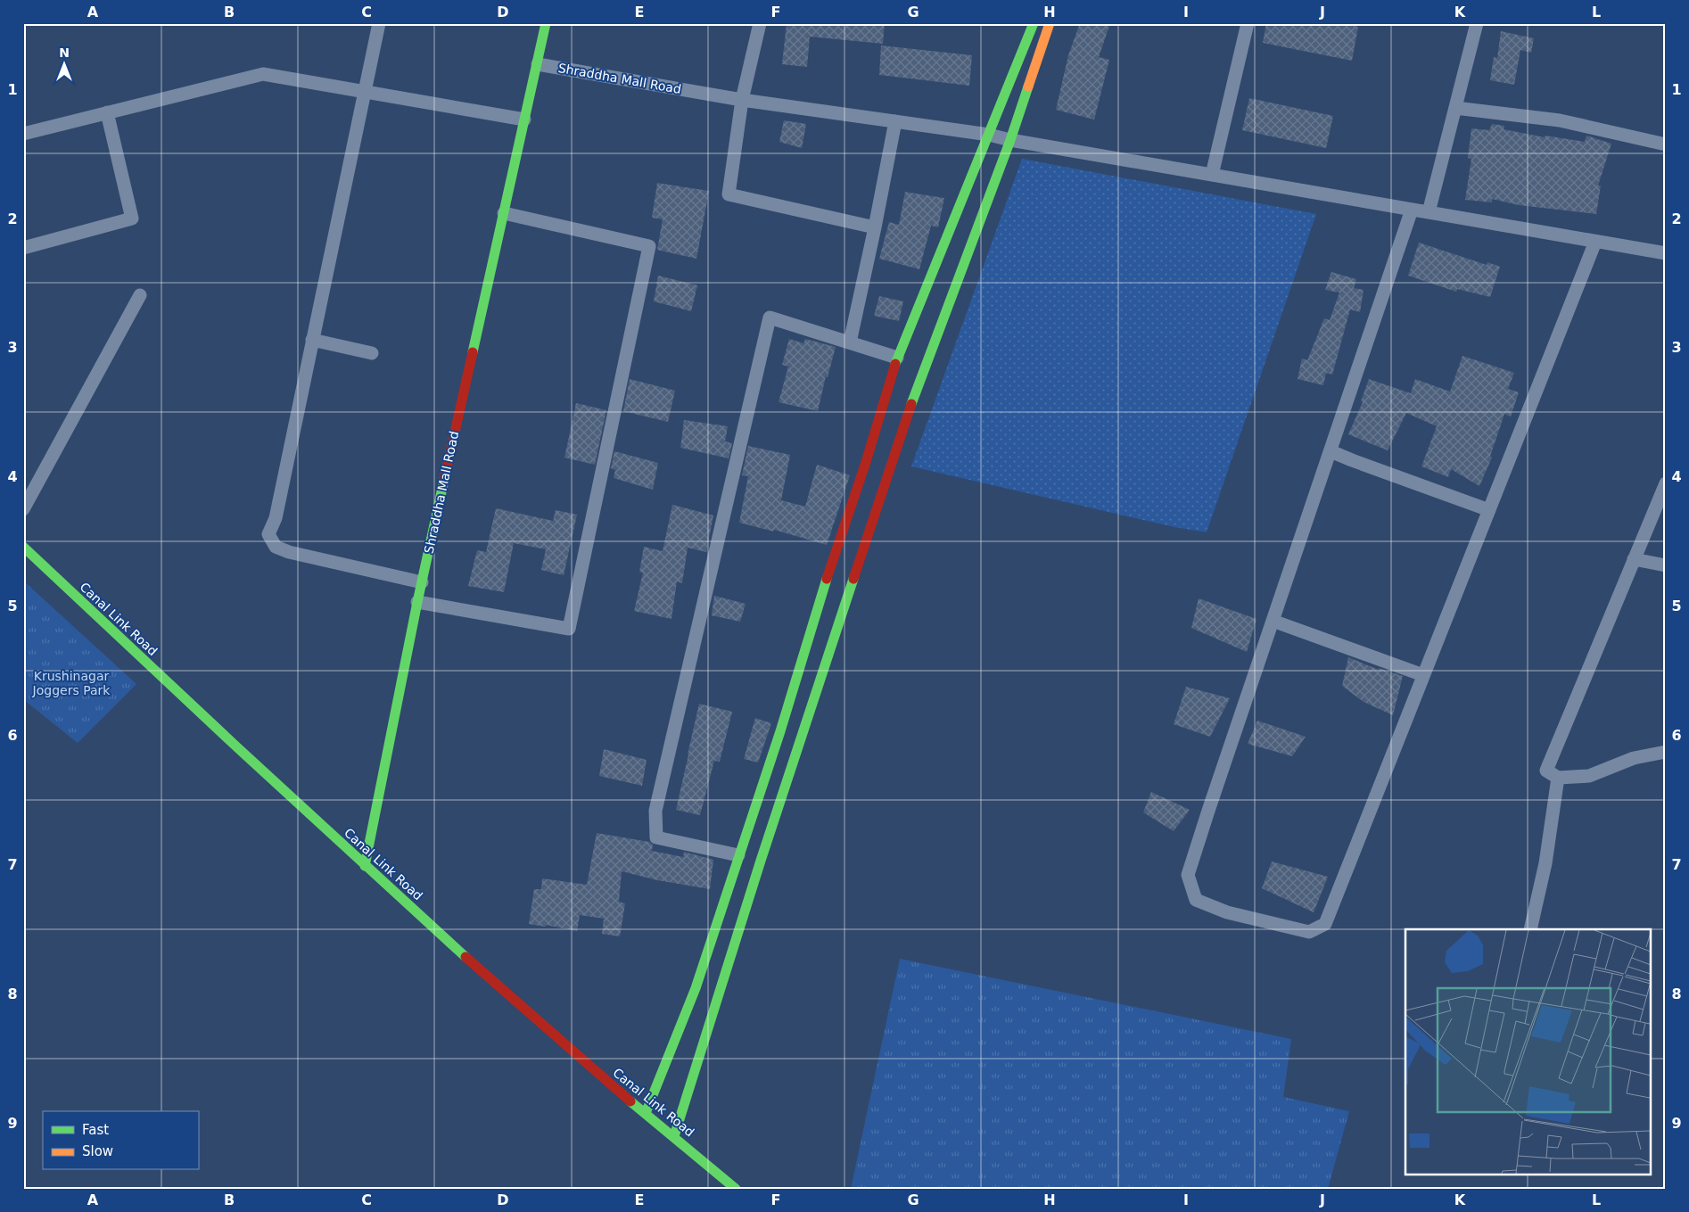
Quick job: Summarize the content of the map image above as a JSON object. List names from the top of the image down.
{
  "streets": {
    "street": ["Shraddha Mall Road", "Canal Link Road"]
  },
  "crossings": [
    ["Shraddha Mall Road", "Canal Link Road"]
  ],
  "parks": ["Krushinagar Joggers Park"],
  "legend": ["Fast", "Slow"],
  "north": "top",
  "grid": {
    "columns": [
      "A",
      "B",
      "C",
      "D",
      "E",
      "F",
      "G",
      "H",
      "I",
      "J",
      "K",
      "L"
    ],
    "rows": [
      "1",
      "2",
      "3",
      "4",
      "5",
      "6",
      "7",
      "8",
      "9"
    ]
  }
}
